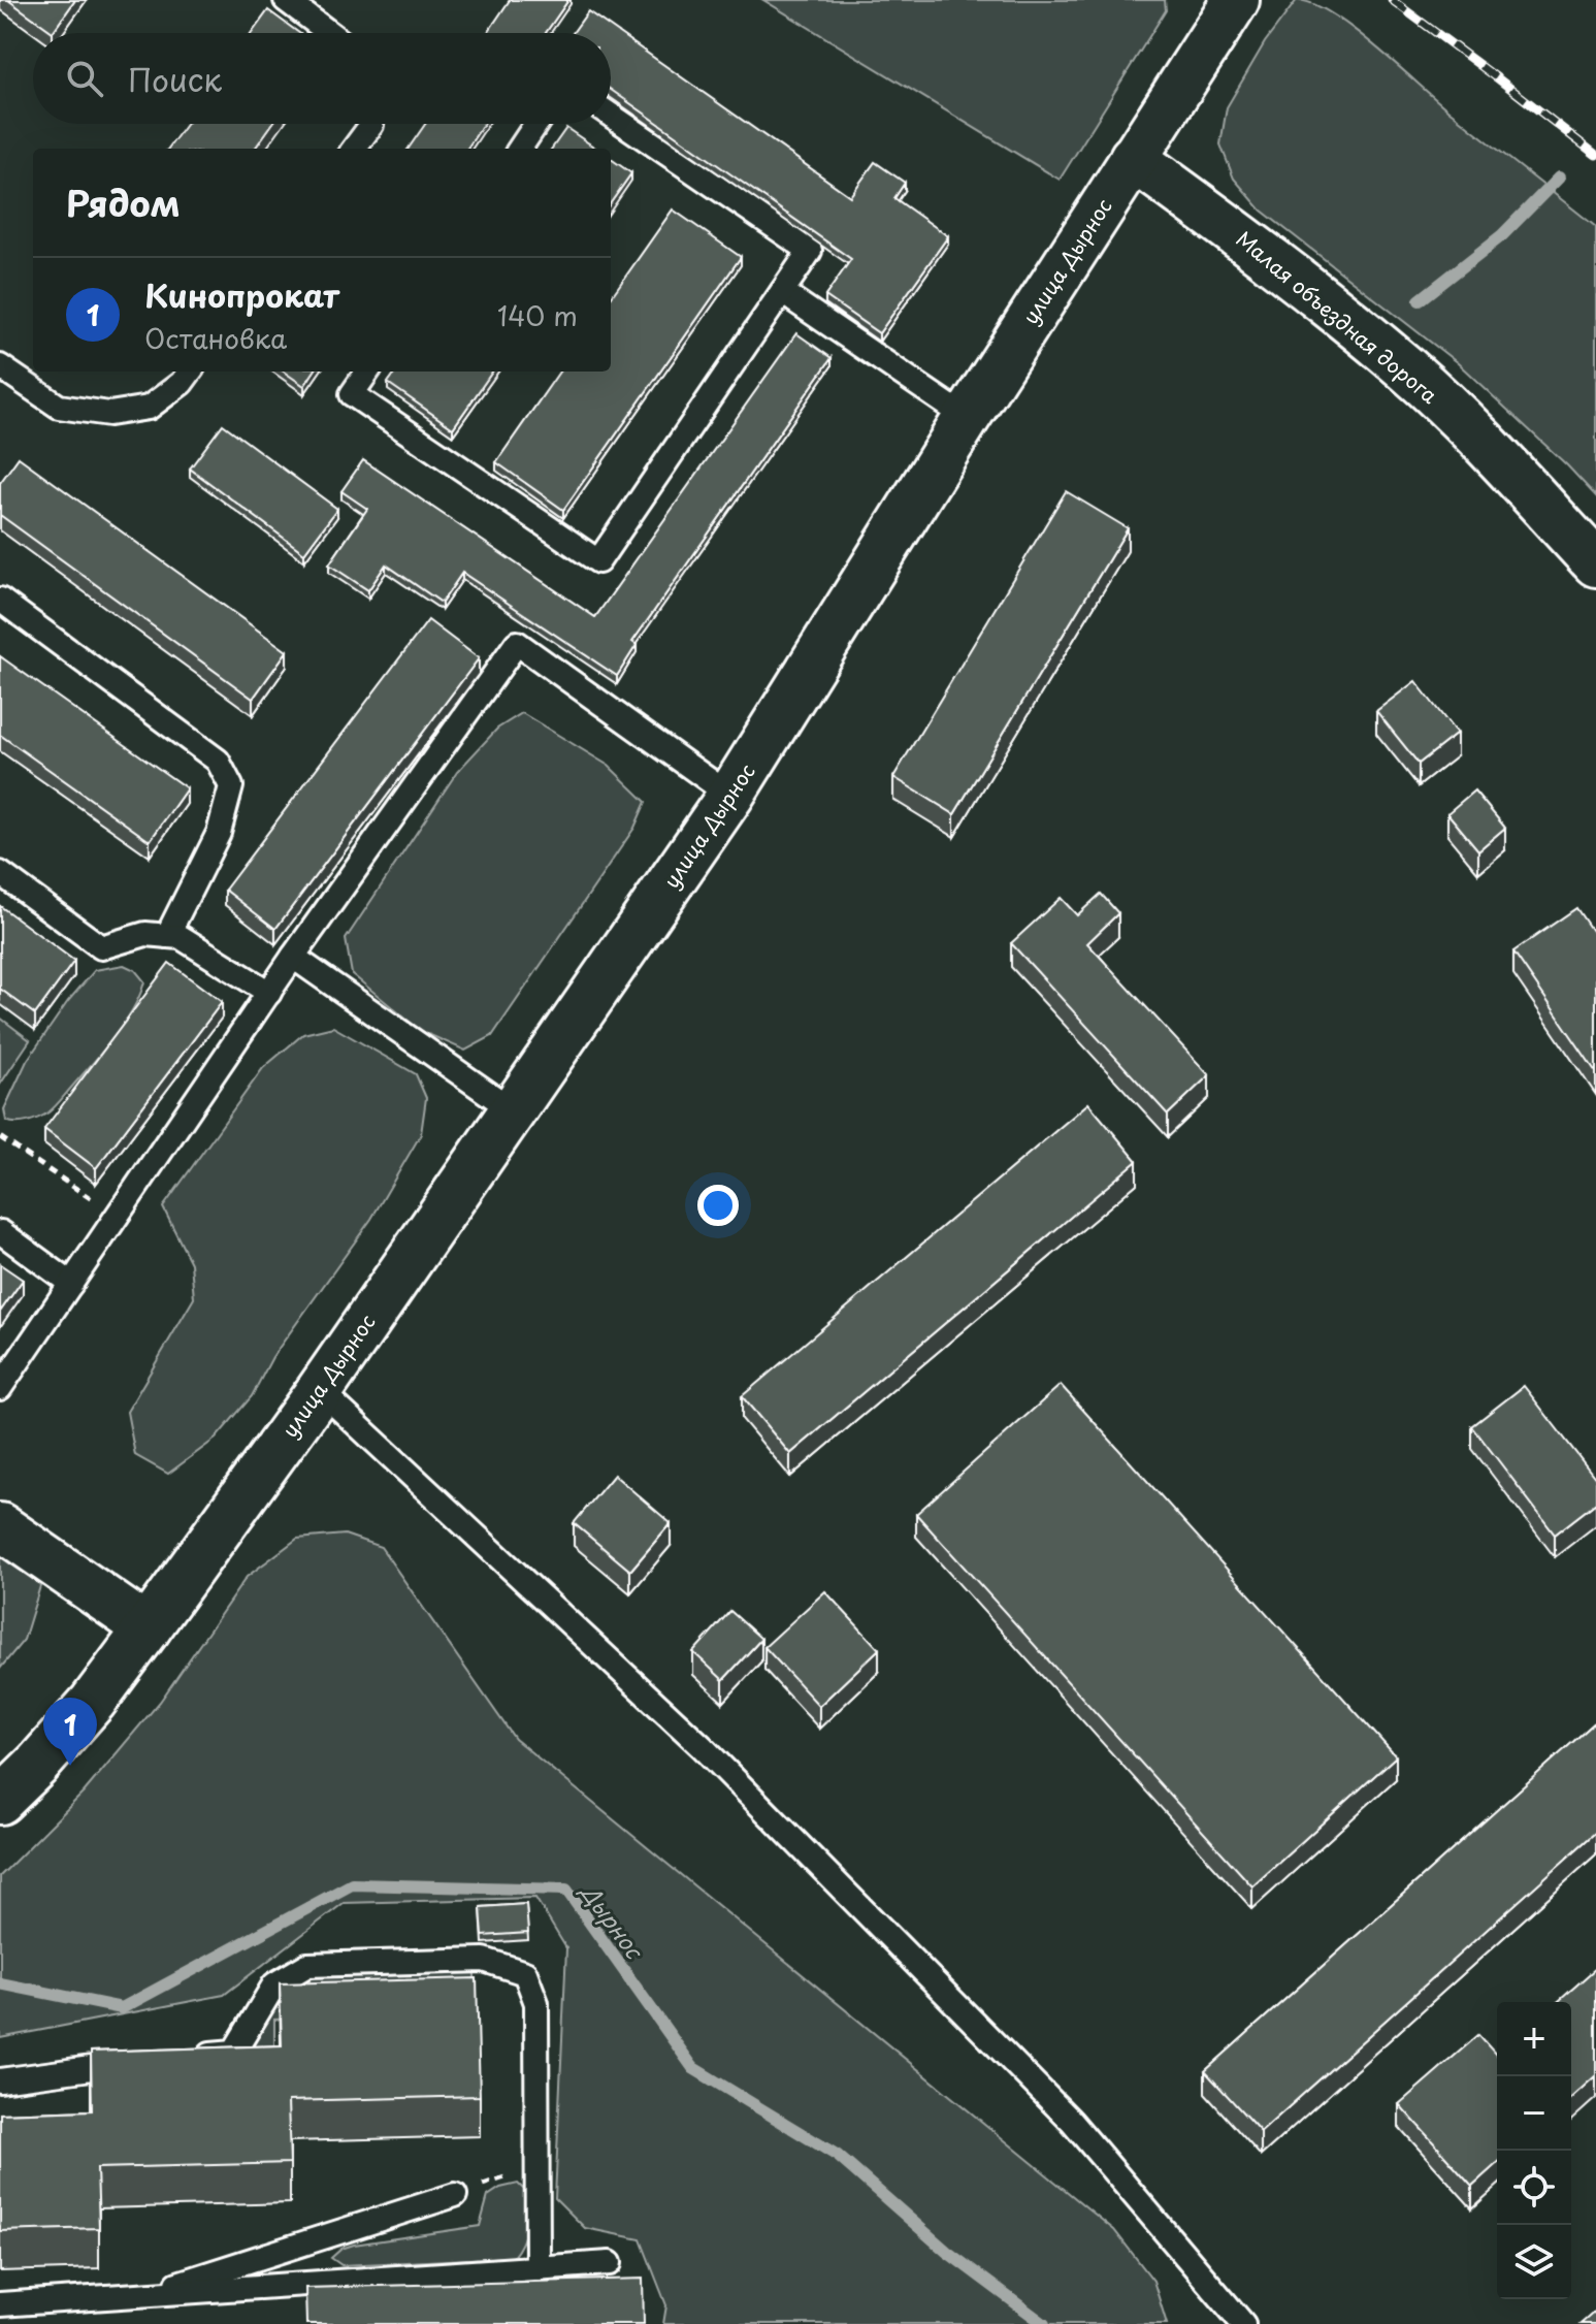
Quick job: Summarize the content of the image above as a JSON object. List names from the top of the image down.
{
  "streets": {
    "main road": ["улица Дырнос", "Малая объездная дорога"]
  },
  "crossings": [
    ["улица Дырнос", "Малая объездная дорога"]
  ],
  "water": ["Дырнос"],
  "page": {
    "search": "Поиск",
    "heading": "Рядом",
    "list": [
      {
        "mark": "1",
        "name": "Кинопрокат",
        "note": "Остановка",
        "value": "140 m"
      }
    ],
    "pins": "1",
    "map_buttons": ["+", "−"]
  }
}
